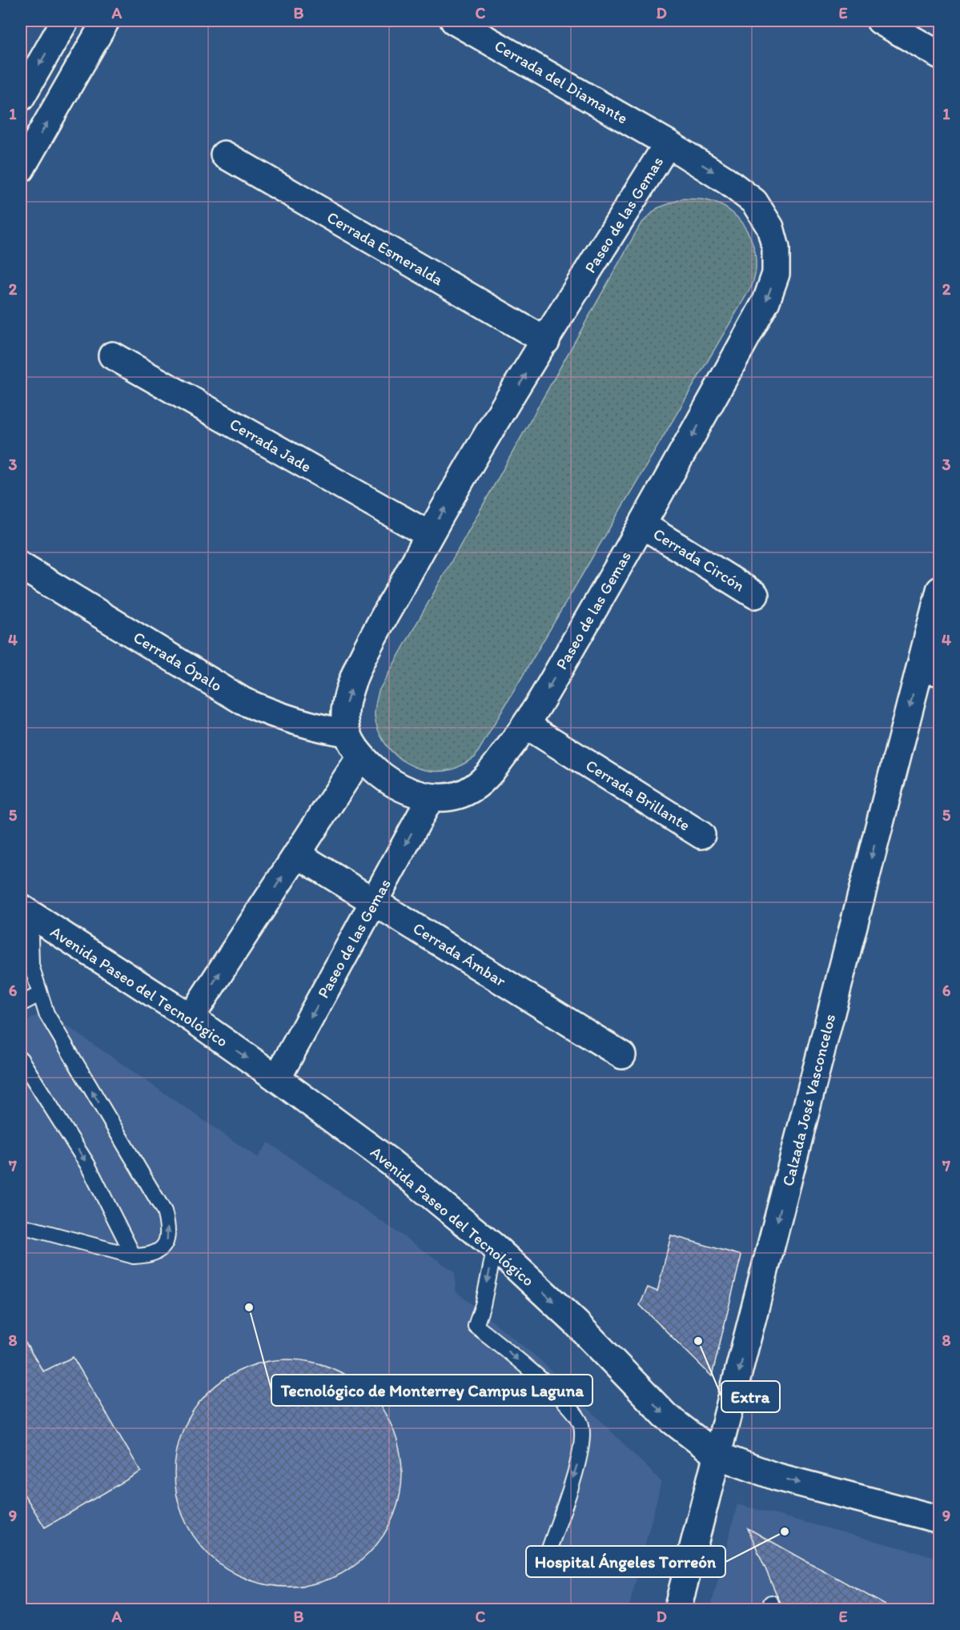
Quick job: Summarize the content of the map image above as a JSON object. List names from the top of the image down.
{
  "streets": {
    "street": [
      "Cerrada del Diamante",
      "Paseo de las Gemas",
      "Cerrada Esmeralda",
      "Cerrada Jade",
      "Cerrada Circón",
      "Cerrada Ópalo",
      "Cerrada Brillante",
      "Cerrada Ámbar",
      "Avenida Paseo del Tecnológico",
      "Calzada José Vasconcelos"
    ]
  },
  "crossings": [
    ["Cerrada del Diamante", "Paseo de las Gemas"],
    ["Paseo de las Gemas", "Cerrada Esmeralda"],
    ["Paseo de las Gemas", "Cerrada Jade"],
    ["Paseo de las Gemas", "Cerrada Circón"],
    ["Paseo de las Gemas", "Cerrada Ópalo"],
    ["Paseo de las Gemas", "Cerrada Brillante"],
    ["Paseo de las Gemas", "Cerrada Ámbar"],
    ["Paseo de las Gemas", "Avenida Paseo del Tecnológico"],
    ["Avenida Paseo del Tecnológico", "Calzada José Vasconcelos"]
  ],
  "one_way": ["Avenida Paseo del Tecnológico", "Calzada José Vasconcelos"],
  "places": ["Tecnológico de Monterrey Campus Laguna", "Extra", "Hospital Ángeles Torreón"],
  "grid": {
    "columns": [
      "A",
      "B",
      "C",
      "D",
      "E"
    ],
    "rows": [
      "1",
      "2",
      "3",
      "4",
      "5",
      "6",
      "7",
      "8",
      "9"
    ]
  }
}
